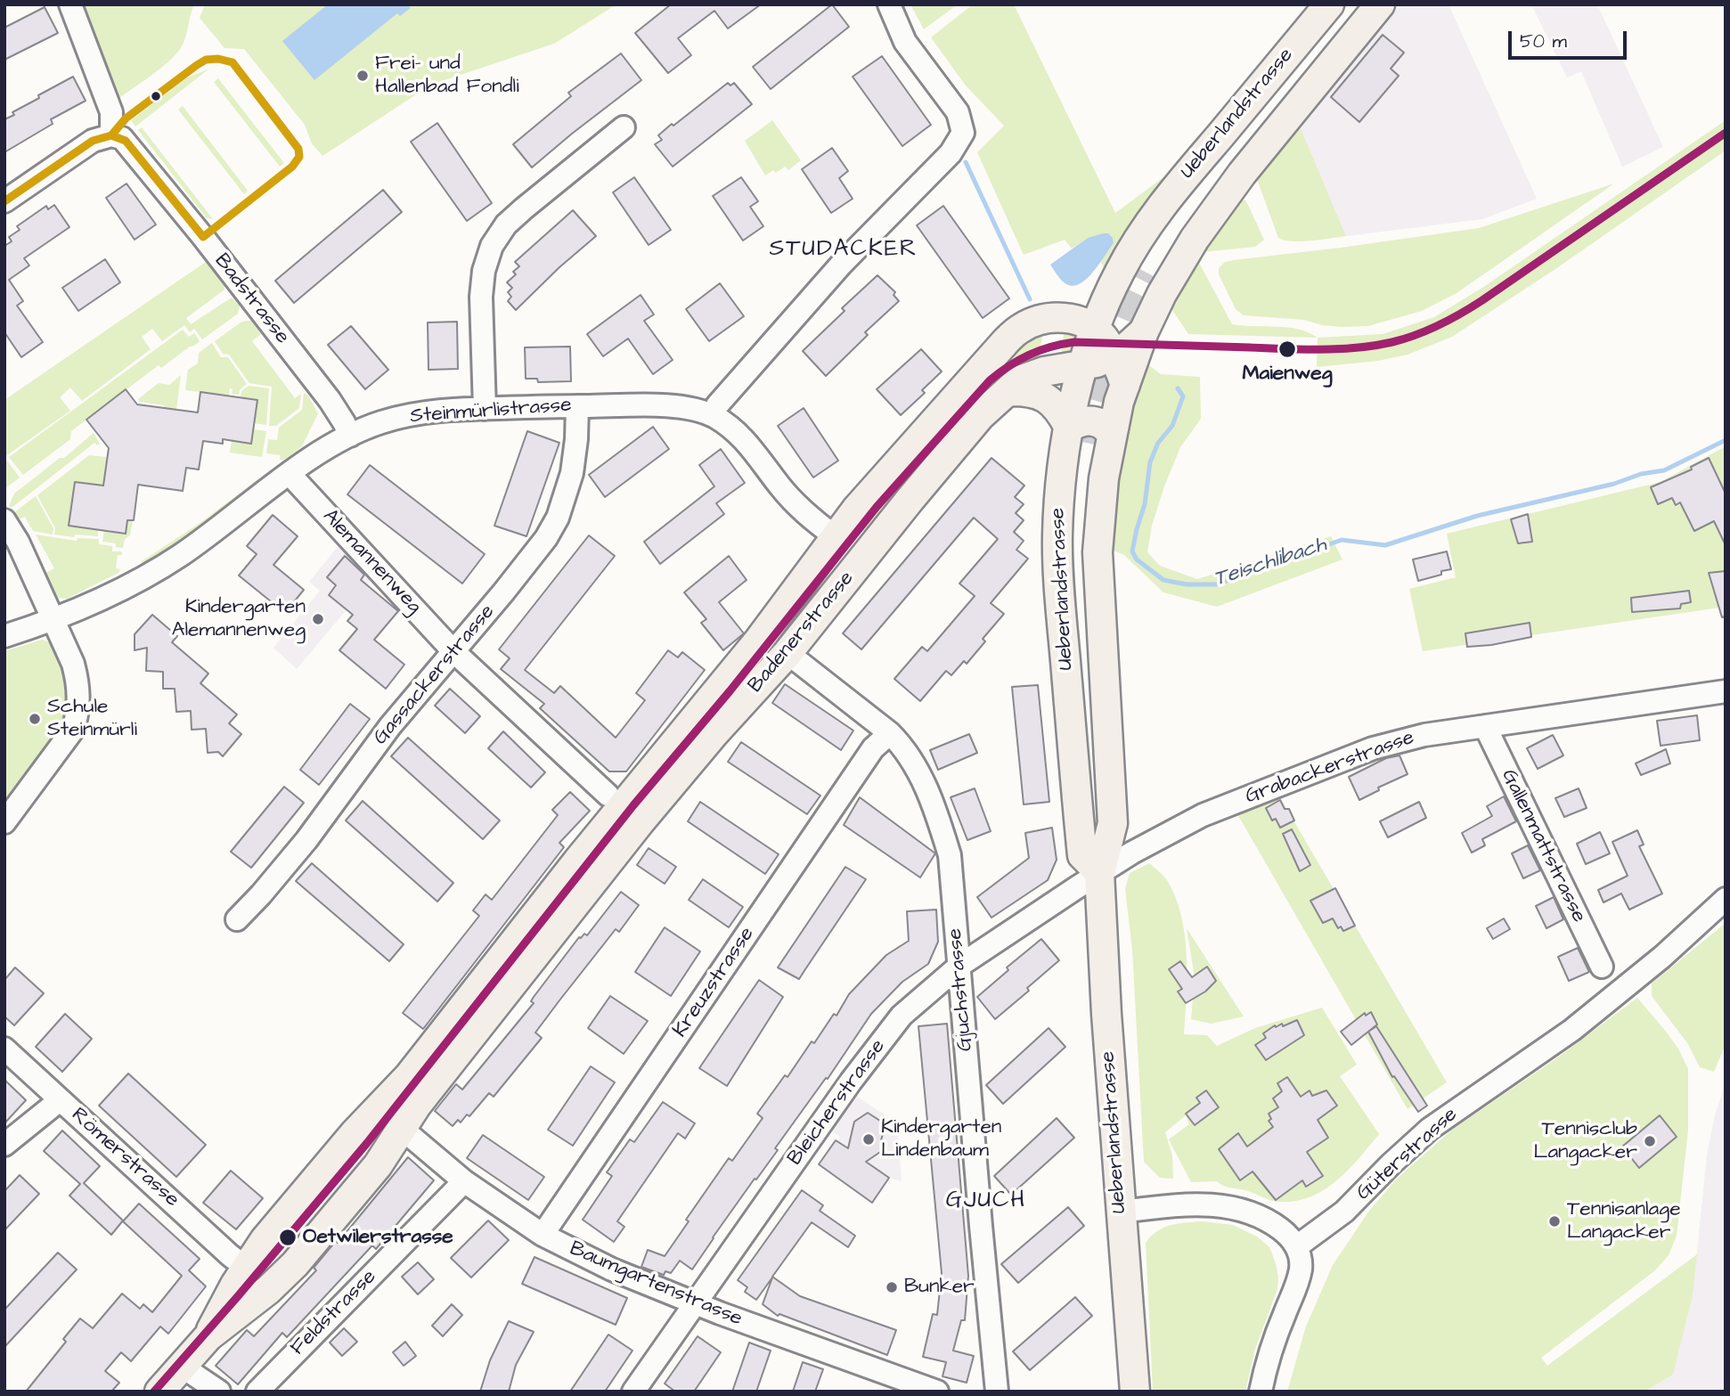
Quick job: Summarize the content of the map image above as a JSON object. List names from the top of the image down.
{
  "streets": {
    "main road": ["Ueberlandstrasse", "Badenerstrasse"],
    "street": [
      "Badstrasse",
      "Steinmürlistrasse",
      "Alemannenweg",
      "Gassackerstrasse",
      "Grabackerstrasse",
      "Gallenmattstrasse",
      "Kreuzstrasse",
      "Gjuchstrasse",
      "Bleicherstrasse",
      "Güterstrasse",
      "Römerstrasse",
      "Baumgartenstrasse",
      "Feldstrasse"
    ]
  },
  "crossings": [
    ["Ueberlandstrasse", "Badenerstrasse"],
    ["Ueberlandstrasse", "Grabackerstrasse"],
    ["Ueberlandstrasse", "Bleicherstrasse"],
    ["Badstrasse", "Steinmürlistrasse"],
    ["Steinmürlistrasse", "Alemannenweg"],
    ["Steinmürlistrasse", "Badenerstrasse"],
    ["Steinmürlistrasse", "Gassackerstrasse"],
    ["Alemannenweg", "Gassackerstrasse"],
    ["Badenerstrasse", "Gjuchstrasse"],
    ["Badenerstrasse", "Römerstrasse"],
    ["Badenerstrasse", "Baumgartenstrasse"],
    ["Grabackerstrasse", "Gallenmattstrasse"],
    ["Grabackerstrasse", "Bleicherstrasse"],
    ["Kreuzstrasse", "Gjuchstrasse"],
    ["Kreuzstrasse", "Baumgartenstrasse"],
    ["Gjuchstrasse", "Bleicherstrasse"],
    ["Bleicherstrasse", "Baumgartenstrasse"],
    ["Baumgartenstrasse", "Feldstrasse"]
  ],
  "districts": ["STUDACKER", "GJUCH"],
  "water": ["Teischlibach"],
  "places": [
    "Frei- und Hallenbad Fondli",
    "Maienweg",
    "Kindergarten Alemannenweg",
    "Schule Steinmürli",
    "Kindergarten Lindenbaum",
    "Tennisclub Langacker",
    "Tennisanlage Langacker",
    "Oetwilerstrasse",
    "Bunker"
  ],
  "scale_bar": "50 m"
}
